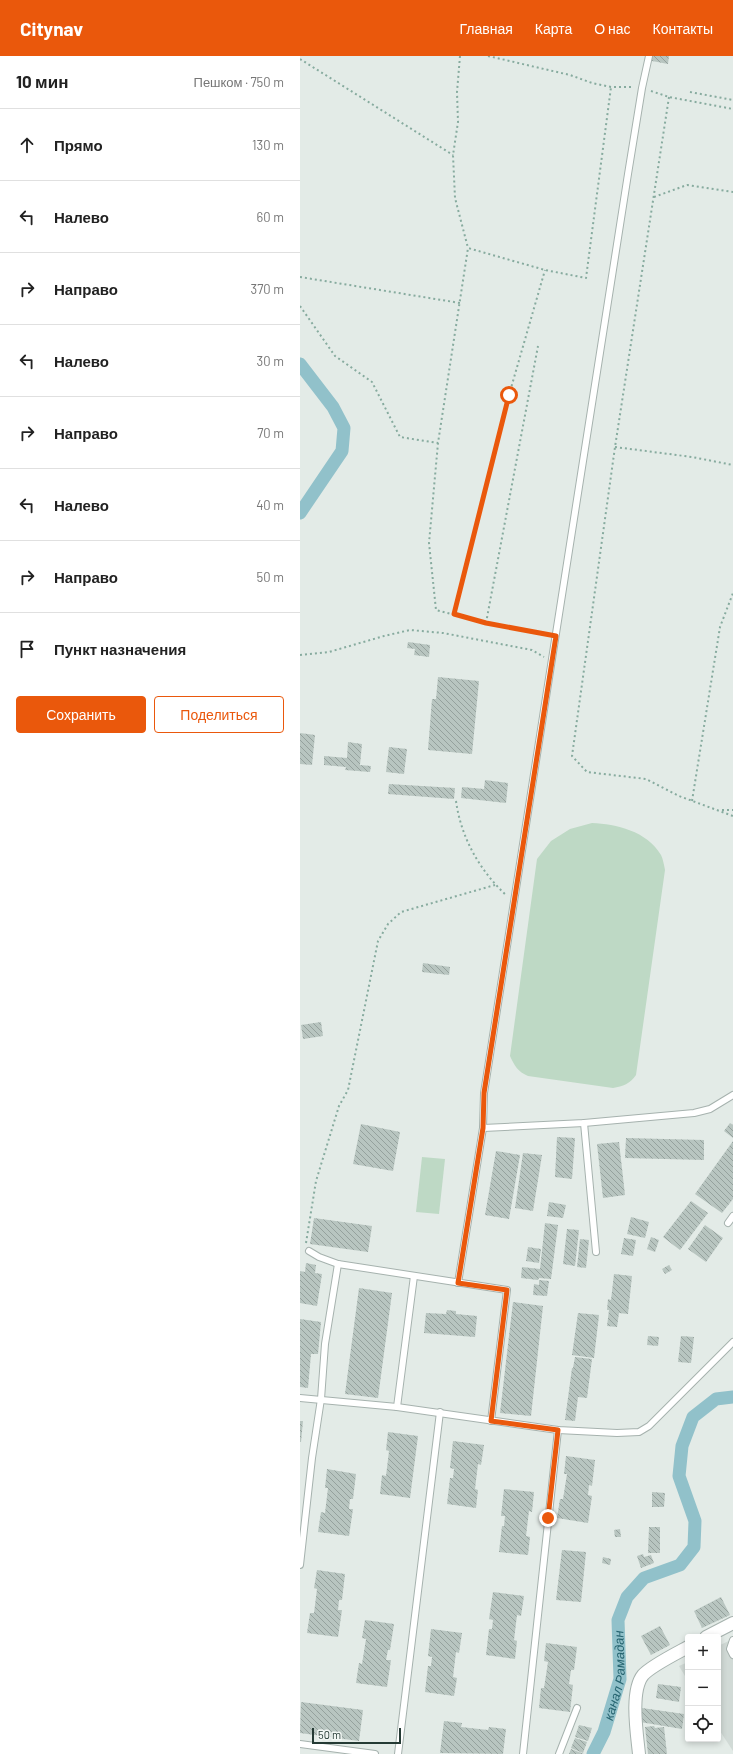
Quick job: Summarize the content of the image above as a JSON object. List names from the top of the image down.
{
  "water": ["канал Рамадан"],
  "scale_bar": "50 m",
  "page": {
    "header": "Citynav",
    "nav": [
      "Главная",
      "Карта",
      "О нас",
      "Контакты"
    ],
    "heading": ["10 мин", "Пешком · 750 m"],
    "list": [
      ["Прямо", "130 m"],
      ["Налево", "60 m"],
      ["Направо", "370 m"],
      ["Налево", "30 m"],
      ["Направо", "70 m"],
      ["Налево", "40 m"],
      ["Направо", "50 m"],
      "Пункт назначения"
    ],
    "buttons": ["Сохранить", "Поделиться"],
    "map_buttons": ["+", "−"],
    "scale": "50 m"
  }
}
